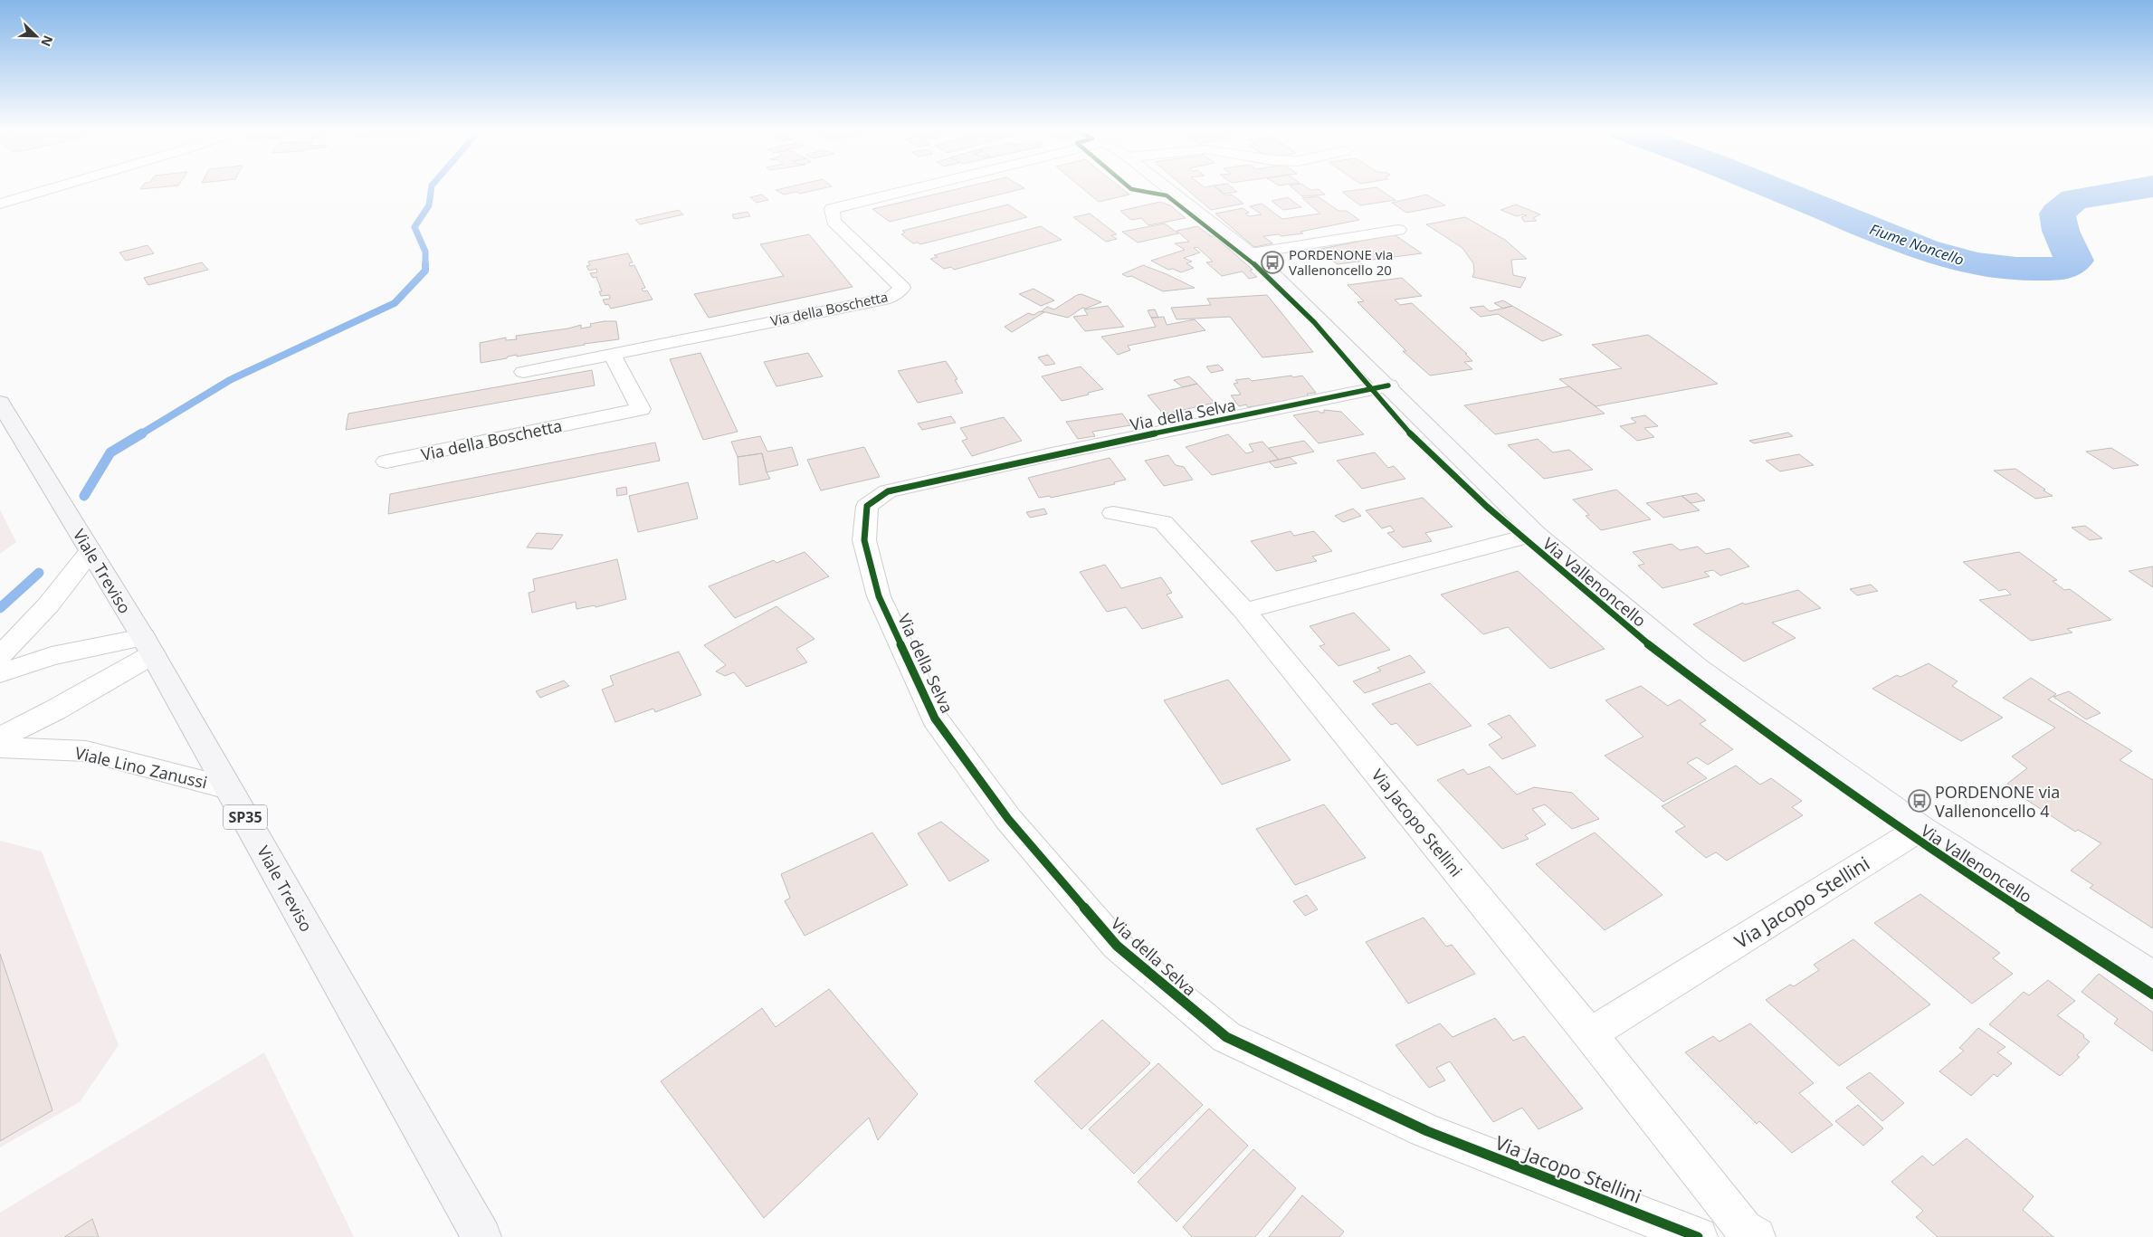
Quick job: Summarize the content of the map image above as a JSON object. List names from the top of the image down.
{
  "streets": {
    "main road": ["Viale Treviso", "SP35"],
    "street": [
      "Via della Boschetta",
      "Via della Selva",
      "Via Vallenoncello",
      "Viale Lino Zanussi",
      "Via Jacopo Stellini"
    ]
  },
  "crossings": [
    ["Via della Selva", "Via Vallenoncello"],
    ["Via della Selva", "Via Jacopo Stellini"],
    ["Viale Treviso", "Viale Lino Zanussi"],
    ["Via Vallenoncello", "Via Jacopo Stellini"]
  ],
  "water": ["Fiume Noncello"],
  "places": {
    "bus stop": ["PORDENONE via Vallenoncello 20", "PORDENONE via Vallenoncello 4"]
  },
  "north": "bottom right"
}
